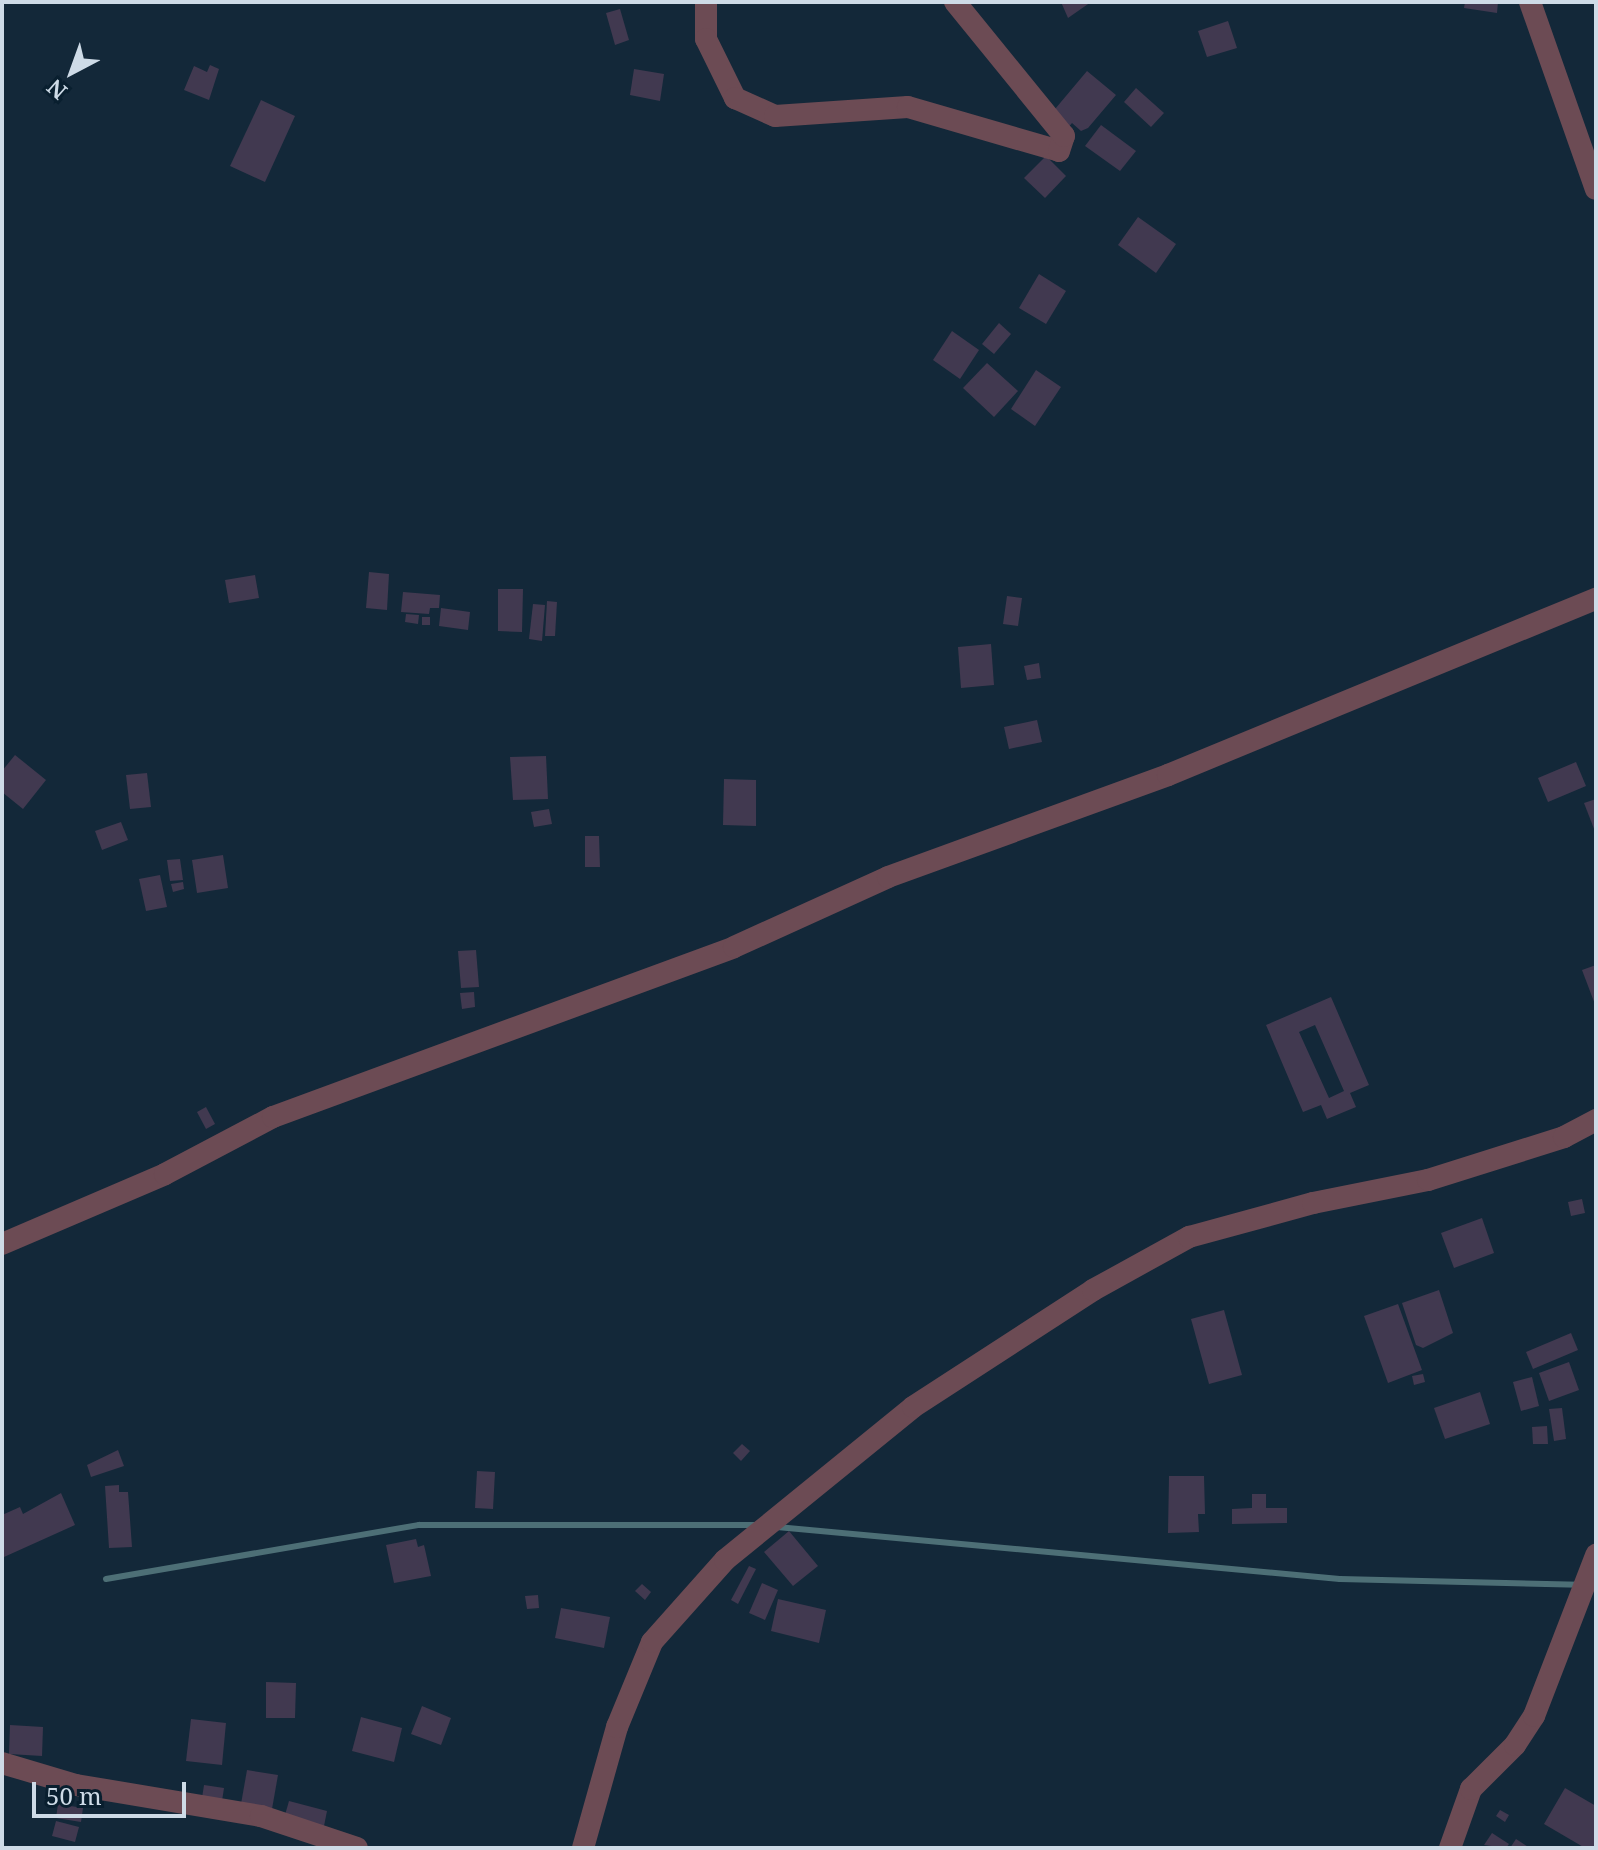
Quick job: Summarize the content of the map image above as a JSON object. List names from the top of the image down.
{
  "scale_bar": "50 m",
  "north": "bottom left"
}
